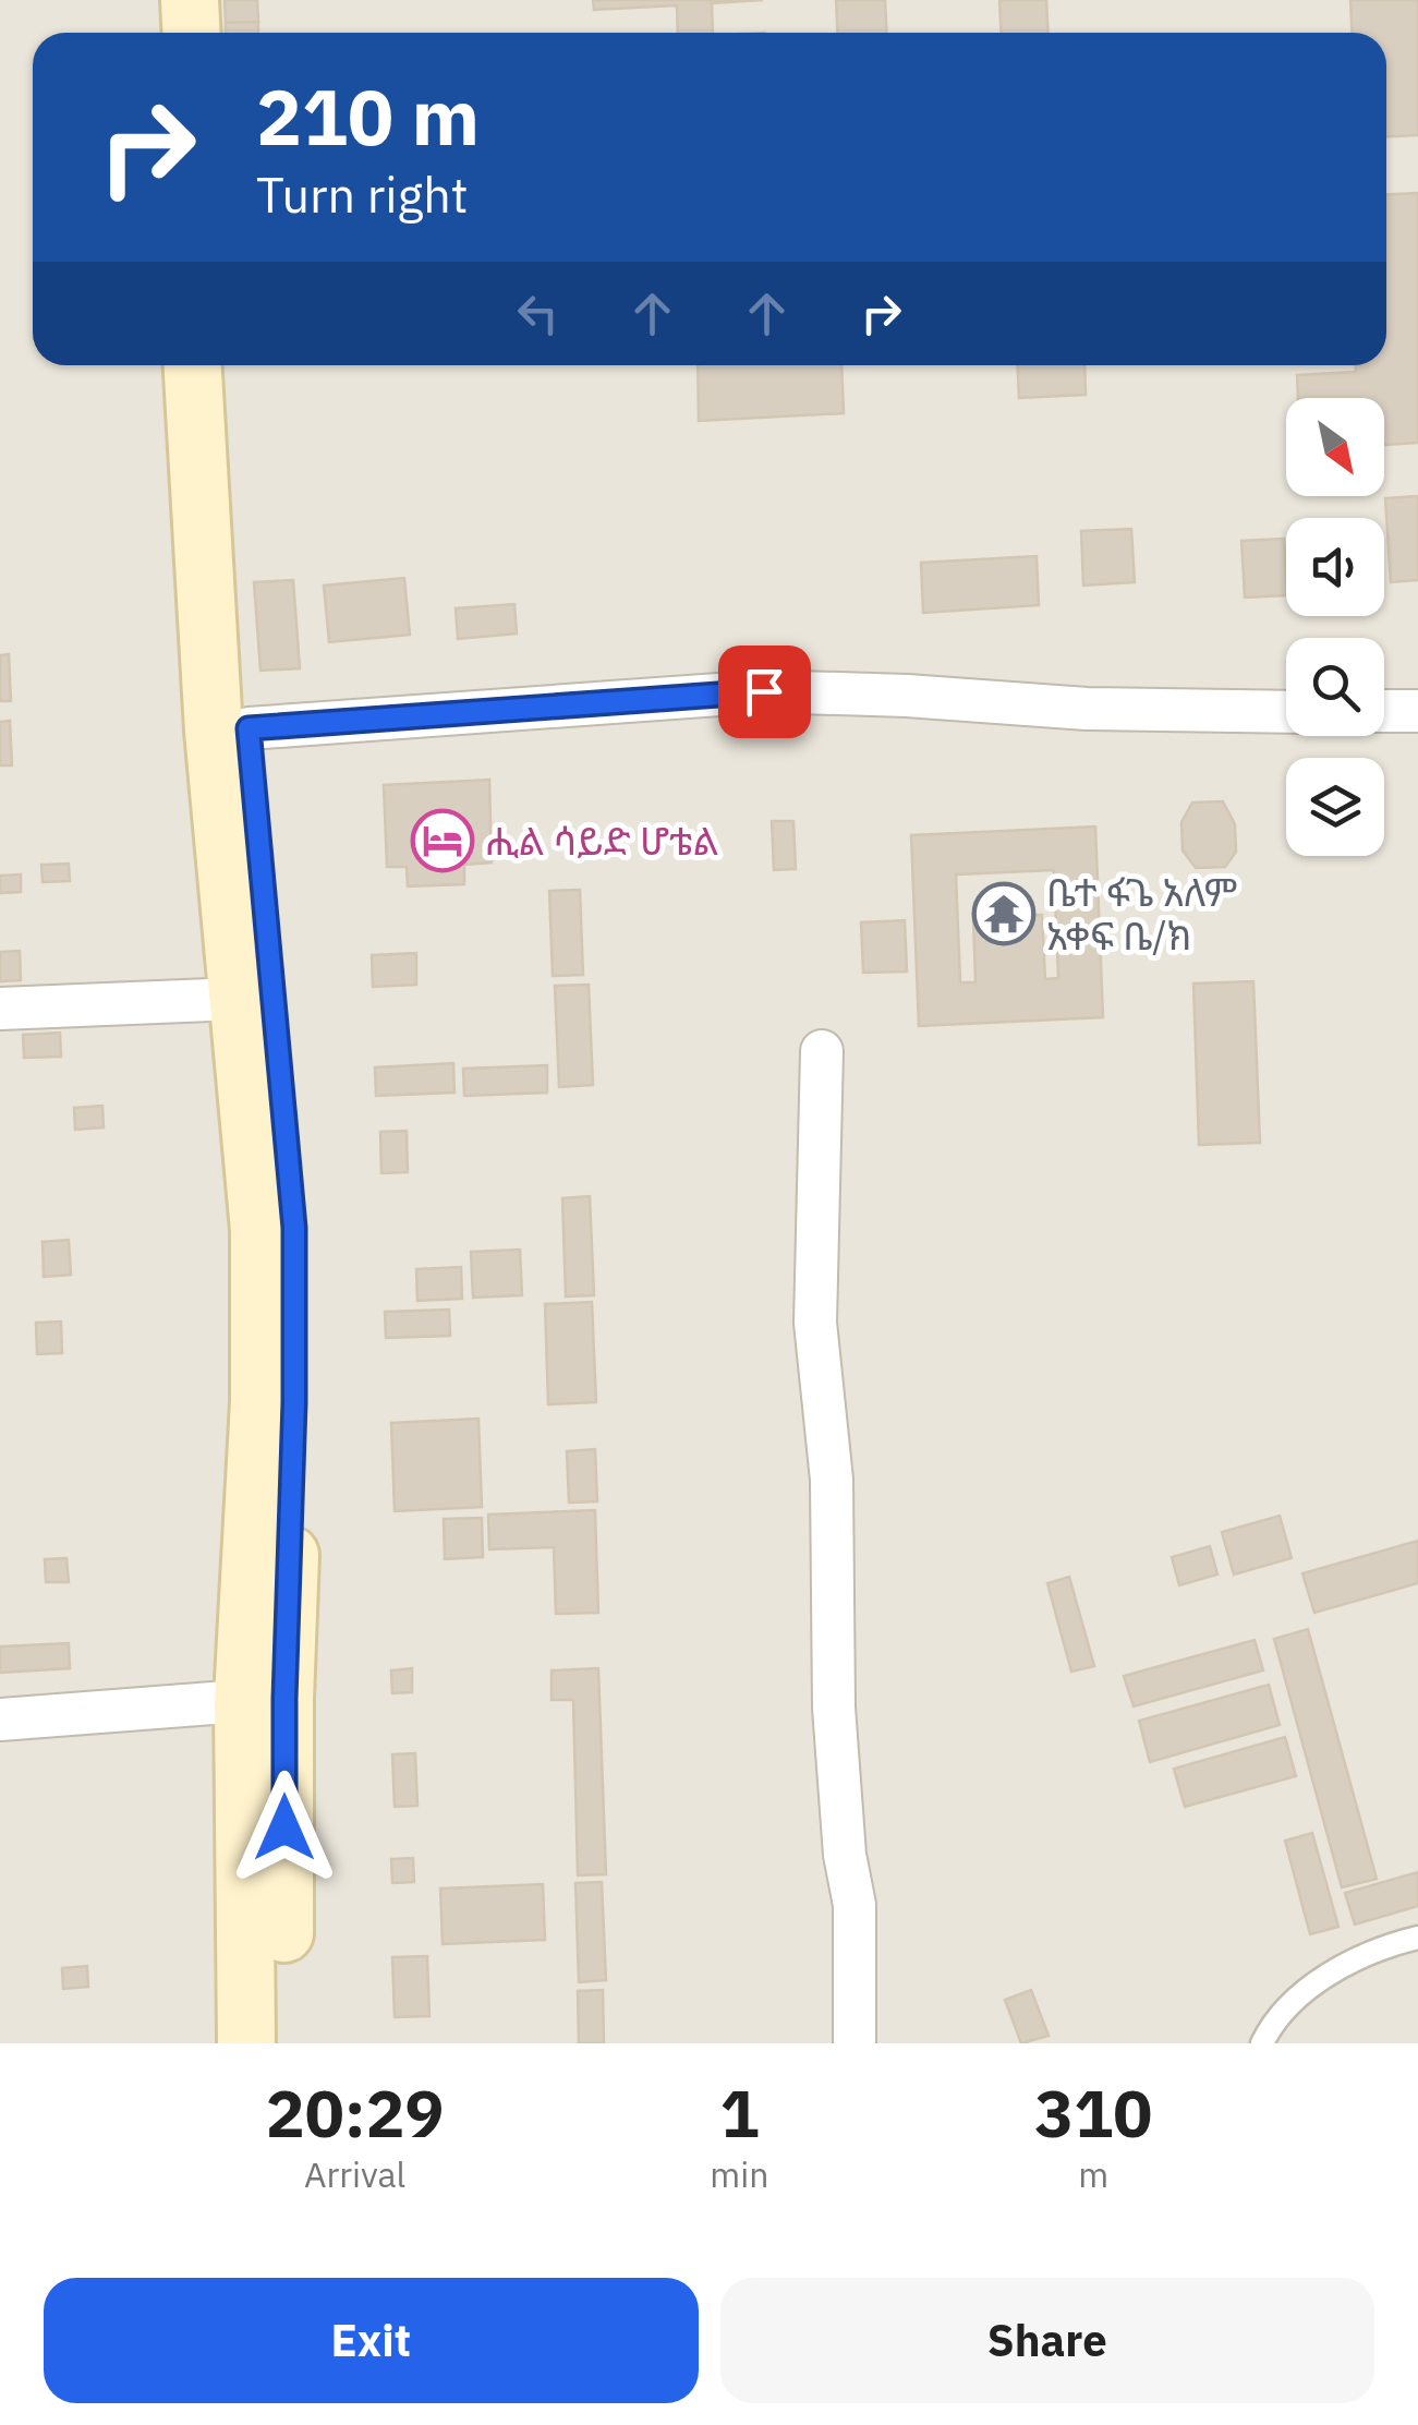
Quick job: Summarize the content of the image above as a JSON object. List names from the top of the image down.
{
  "places": {
    "hotel": ["ሒል ሳይድ ሆቴል"],
    "temple": ["ቤተ ፋጌ አለም አቀፍ ቤ/ክ"]
  },
  "north": "bottom right",
  "page": {
    "turn": ["210 m", "Turn right"],
    "eta": [
      "20:29",
      "Arrival",
      "1",
      "min",
      "310",
      "m"
    ],
    "buttons": ["Exit", "Share"]
  }
}
